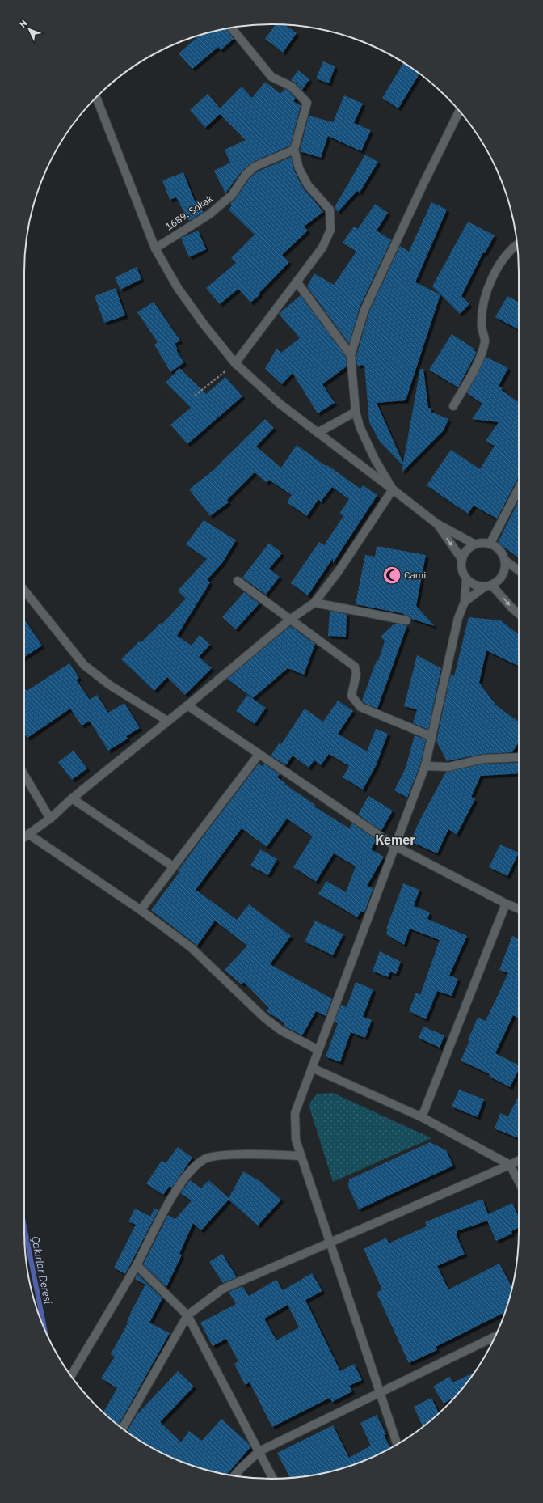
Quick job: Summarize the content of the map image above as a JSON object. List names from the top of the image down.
{
  "streets": {
    "street": ["1689. Sokak"]
  },
  "districts": ["Kemer"],
  "water": ["Çakırlar Deresi"],
  "places": {
    "mosque": ["Cami"]
  },
  "north": "top left"
}
